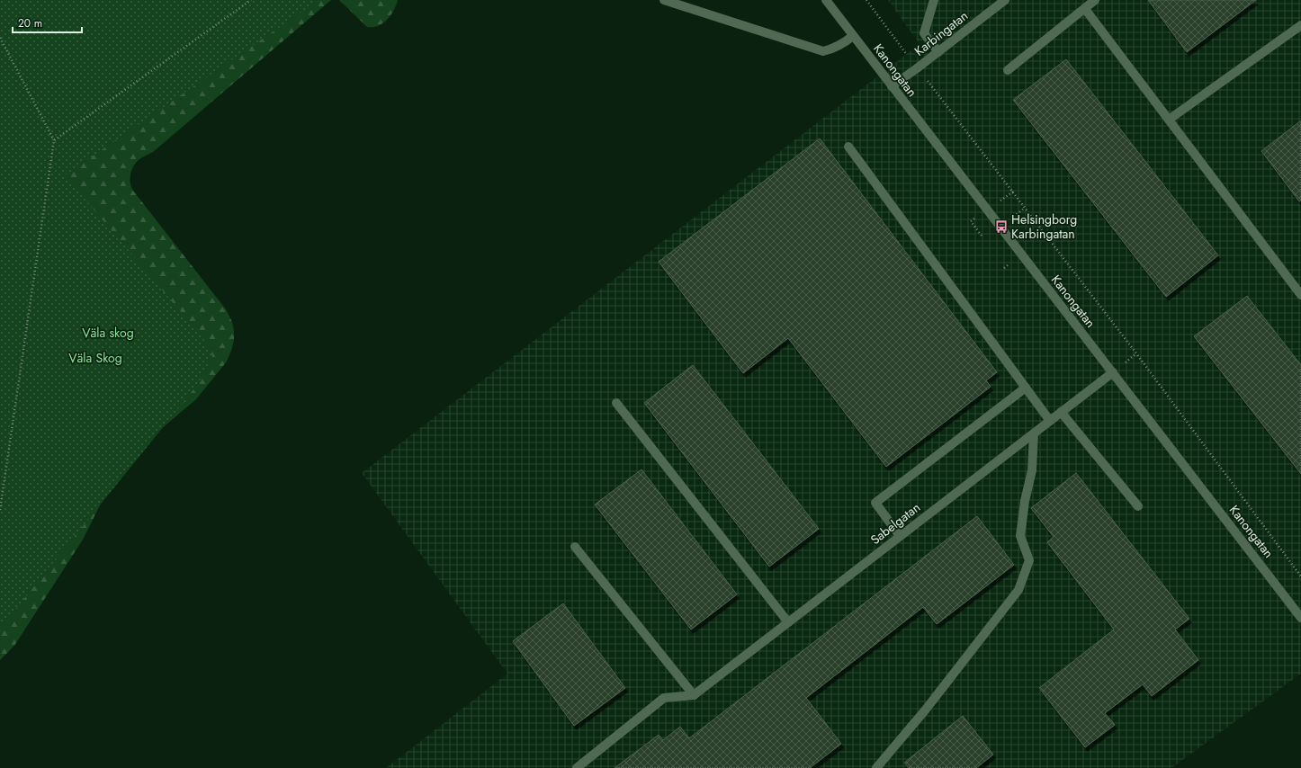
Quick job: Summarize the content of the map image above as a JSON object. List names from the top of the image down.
{
  "streets": {
    "street": ["Karbingatan", "Kanongatan", "Sabelgatan"]
  },
  "crossings": [
    ["Karbingatan", "Kanongatan"],
    ["Kanongatan", "Sabelgatan"]
  ],
  "parks": ["Väla skog", "Väla Skog"],
  "places": {
    "bus stop": ["Helsingborg Karbingatan"]
  },
  "scale_bar": "20 m"
}
